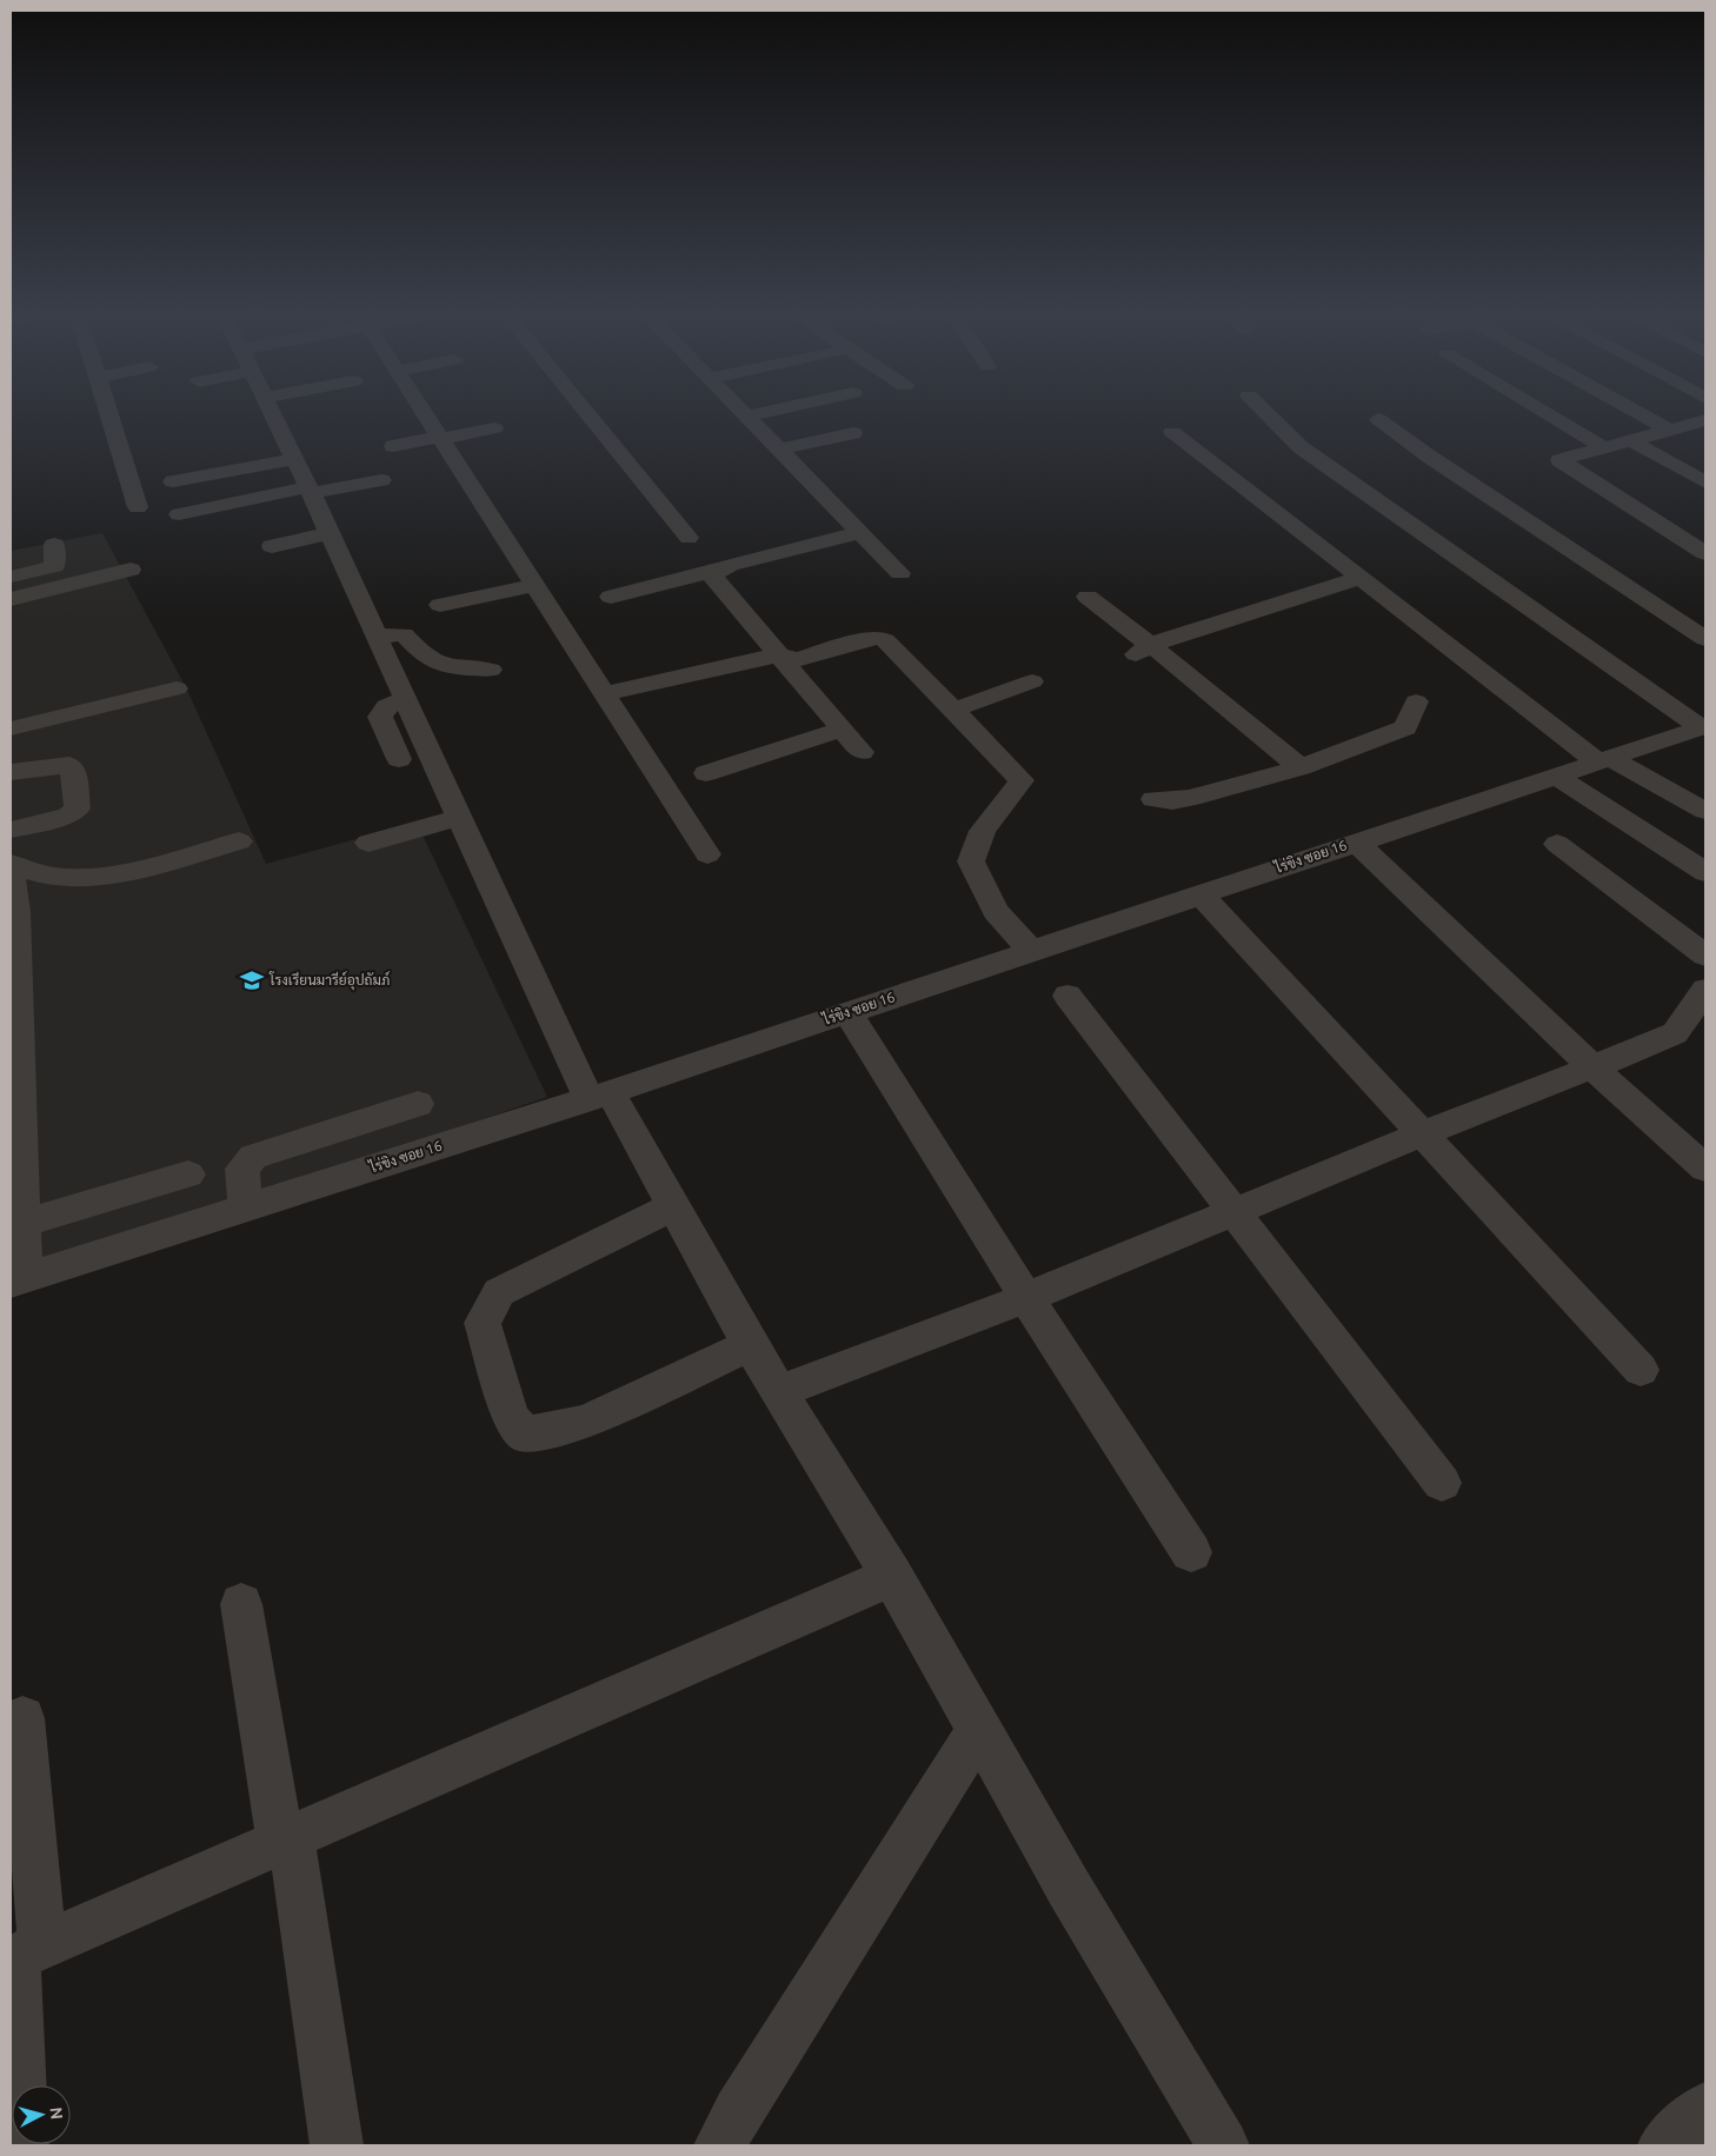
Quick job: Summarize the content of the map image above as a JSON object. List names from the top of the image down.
{
  "streets": {
    "street": ["ไร่ขิง ซอย 16"]
  },
  "places": {
    "school or university": ["โรงเรียนมารีย์อุปถัมภ์"]
  },
  "north": "right"
}
